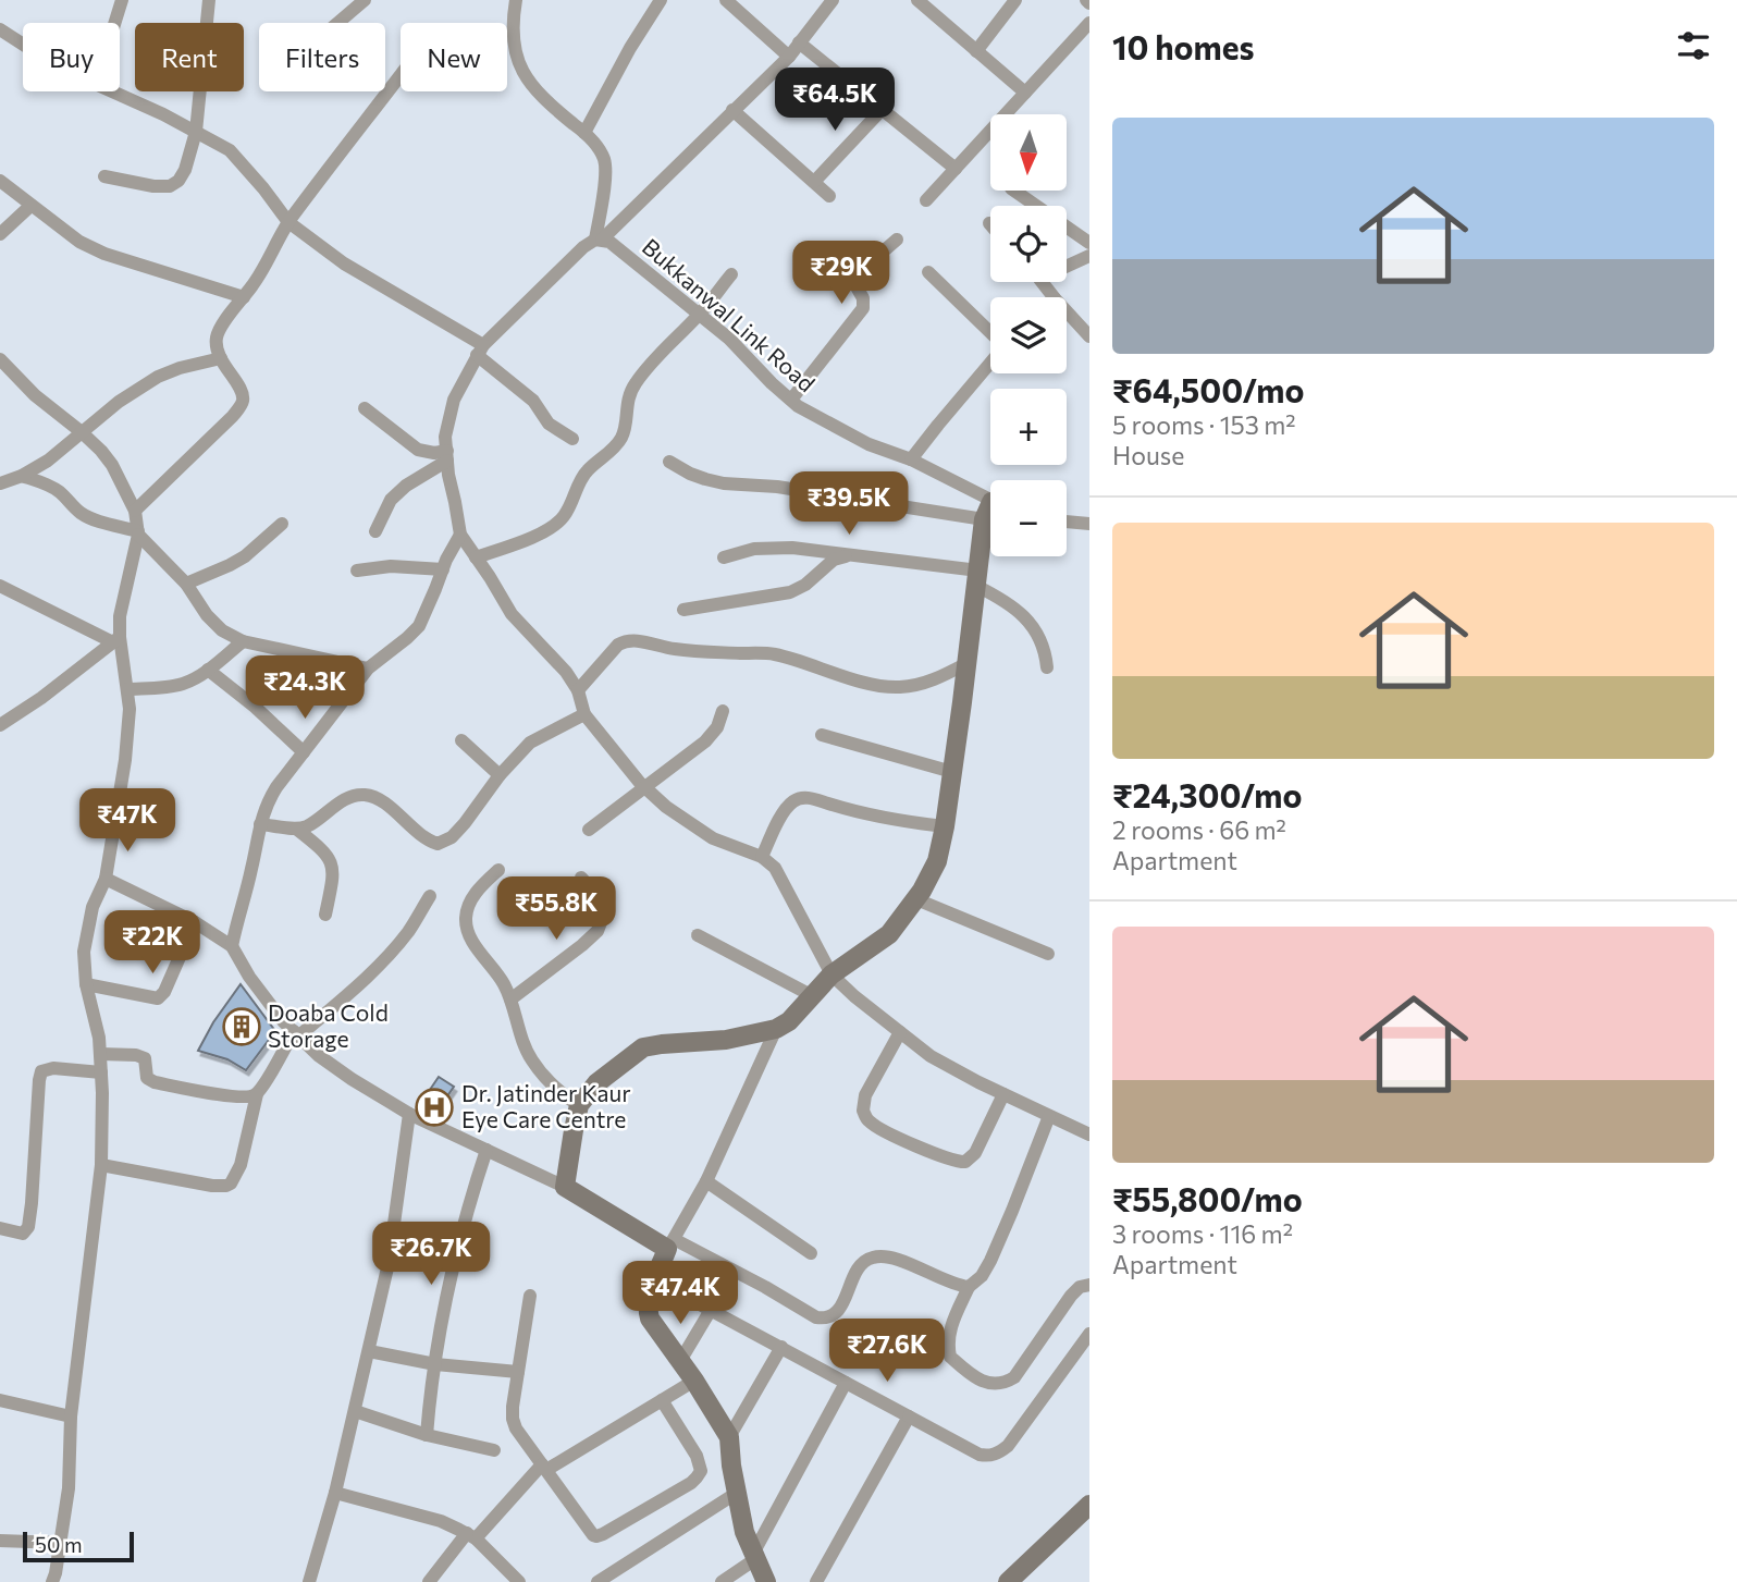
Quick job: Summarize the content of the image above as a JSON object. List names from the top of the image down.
{
  "streets": {
    "street": ["Bukkanwal Link Road"]
  },
  "places": {
    "building": ["Doaba Cold Storage"],
    "hospital": ["Dr. Jatinder Kaur Eye Care Centre"]
  },
  "scale_bar": "50 m",
  "north": "bottom",
  "page": {
    "heading": "10 homes",
    "chip": [
      "Buy",
      "Rent",
      "Filters",
      "New"
    ],
    "price": [
      "₹64.5K",
      "₹29K",
      "₹39.5K",
      "₹24.3K",
      "₹47K",
      "₹55.8K",
      "₹22K",
      "₹26.7K",
      "₹47.4K",
      "₹27.6K"
    ],
    "list": [
      {
        "name": "₹64,500/mo",
        "note": "5 rooms · 153 m² · House"
      },
      {
        "name": "₹24,300/mo",
        "note": "2 rooms · 66 m² · Apartment"
      },
      {
        "name": "₹55,800/mo",
        "note": "3 rooms · 116 m² · Apartment"
      }
    ],
    "map_buttons": ["+", "−"],
    "scale": "50 m"
  }
}
